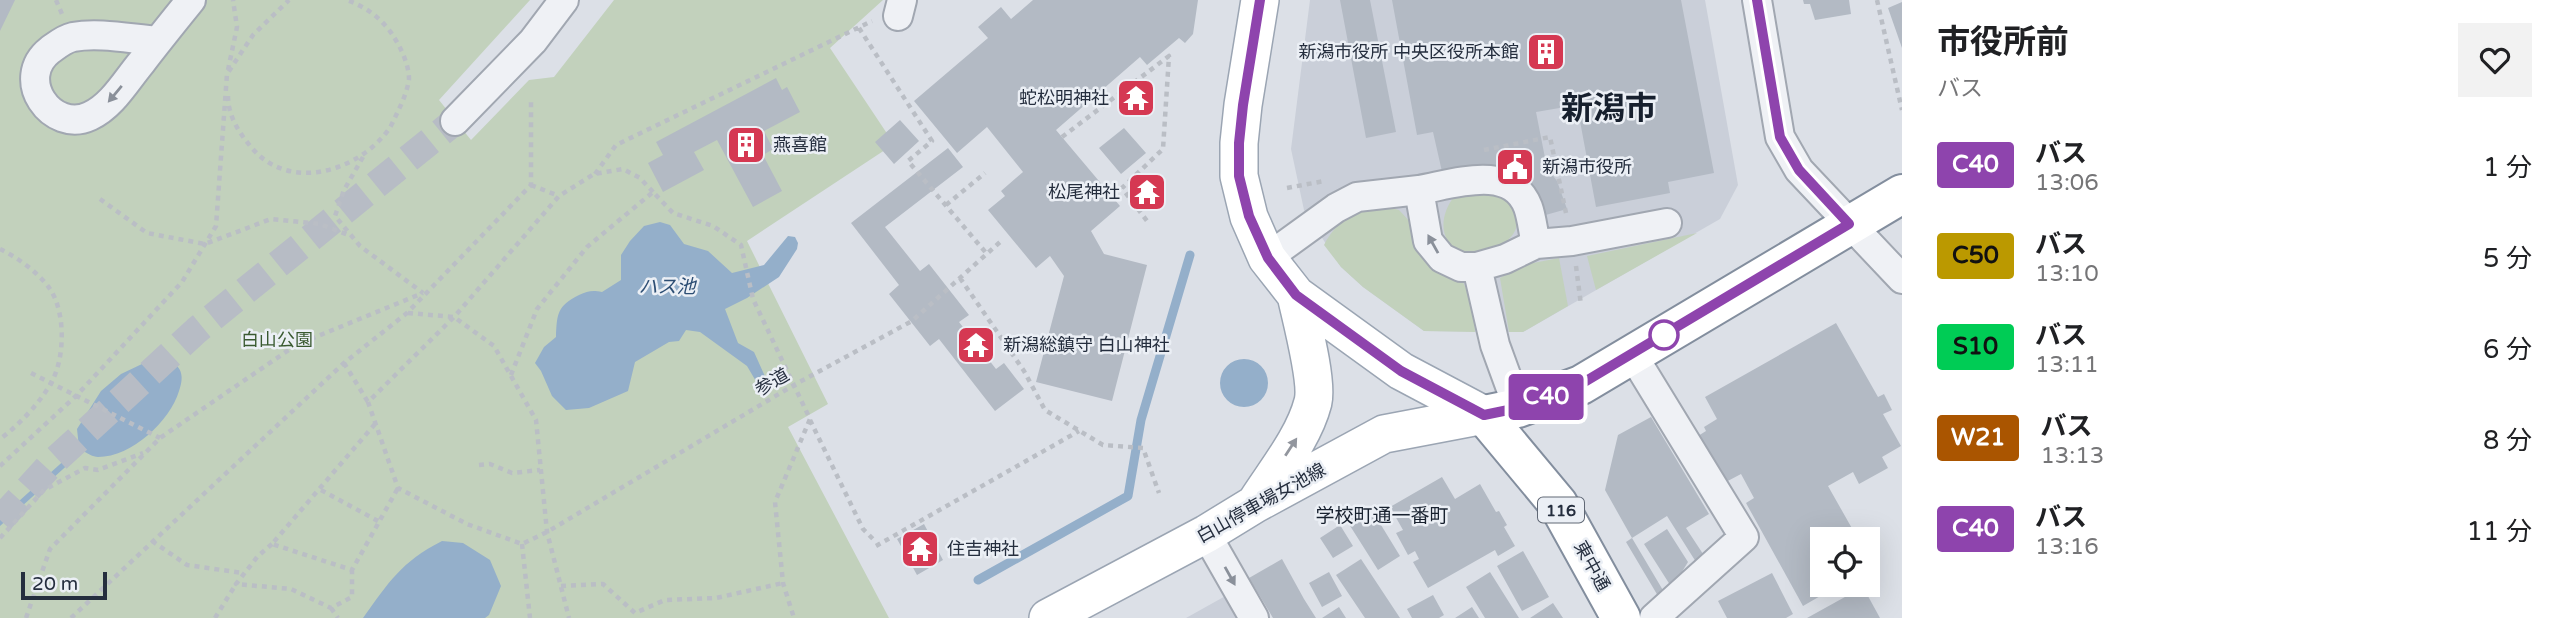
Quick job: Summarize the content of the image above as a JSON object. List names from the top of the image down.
{
  "streets": {
    "highway": ["116", "東中通"],
    "main road": ["白山停車場女池線"],
    "path": ["参道"]
  },
  "crossings": [
    ["白山停車場女池線", "東中通"]
  ],
  "districts": ["新潟市", "学校町通一番町"],
  "water": ["ハス池"],
  "parks": ["白山公園"],
  "places": {
    "building": ["新潟市役所 中央区役所本館", "燕喜館"],
    "temple": [
      "蛇松明神社",
      "松尾神社",
      "新潟総鎮守 白山神社",
      "住吉神社"
    ],
    "public building": ["新潟市役所"]
  },
  "lines": ["bus line C40"],
  "scale_bar": "20 m",
  "page": {
    "on_map": "C40",
    "heading": ["市役所前", "バス"],
    "list": [
      {
        "mark": "C40",
        "name": "バス",
        "note": "13:06",
        "value": "1 分"
      },
      {
        "mark": "C50",
        "name": "バス",
        "note": "13:10",
        "value": "5 分"
      },
      {
        "mark": "S10",
        "name": "バス",
        "note": "13:11",
        "value": "6 分"
      },
      {
        "mark": "W21",
        "name": "バス",
        "note": "13:13",
        "value": "8 分"
      },
      {
        "mark": "C40",
        "name": "バス",
        "note": "13:16",
        "value": "11 分"
      }
    ],
    "scale": "20 m"
  }
}
